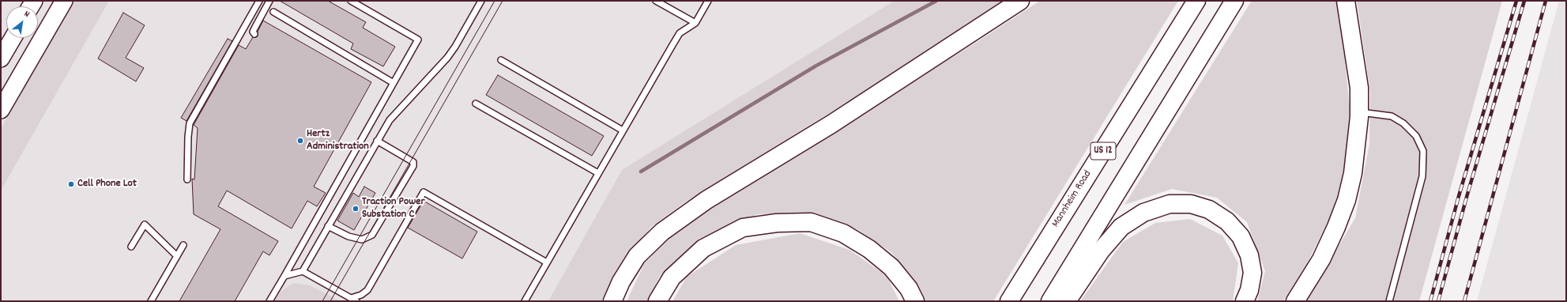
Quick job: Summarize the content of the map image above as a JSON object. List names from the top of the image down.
{
  "streets": {
    "main road": ["US 12", "Mannheim Road"]
  },
  "places": ["Hertz Administration", "Cell Phone Lot", "Traction Power Substation C"],
  "north": "top right"
}
